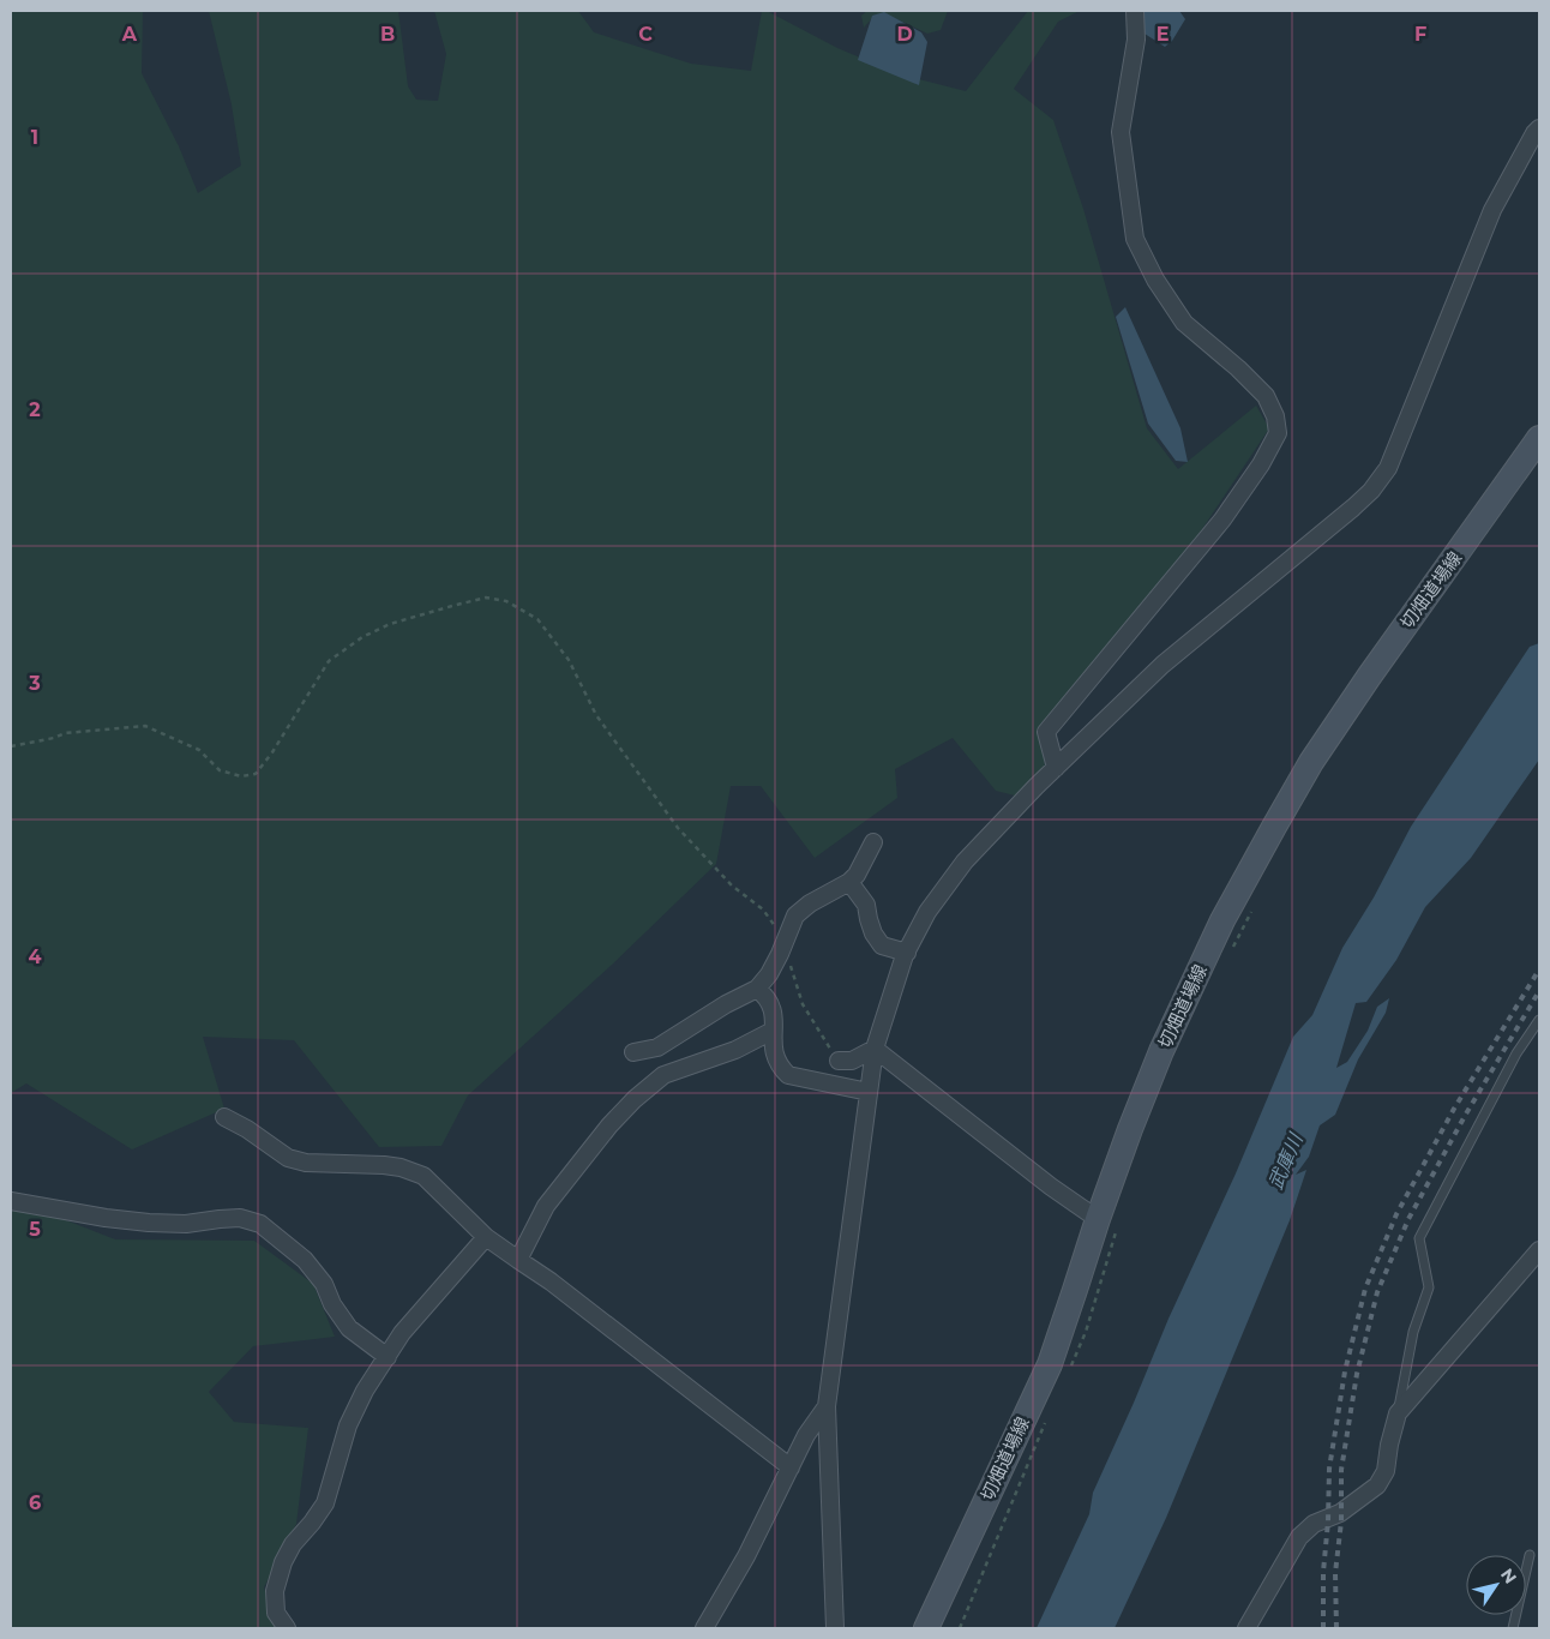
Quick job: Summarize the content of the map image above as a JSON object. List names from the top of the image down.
{
  "streets": {
    "main road": ["切畑道場線"]
  },
  "water": ["武庫川"],
  "north": "top right",
  "grid": {
    "columns": [
      "A",
      "B",
      "C",
      "D",
      "E",
      "F"
    ],
    "rows": [
      "1",
      "2",
      "3",
      "4",
      "5",
      "6"
    ]
  }
}
